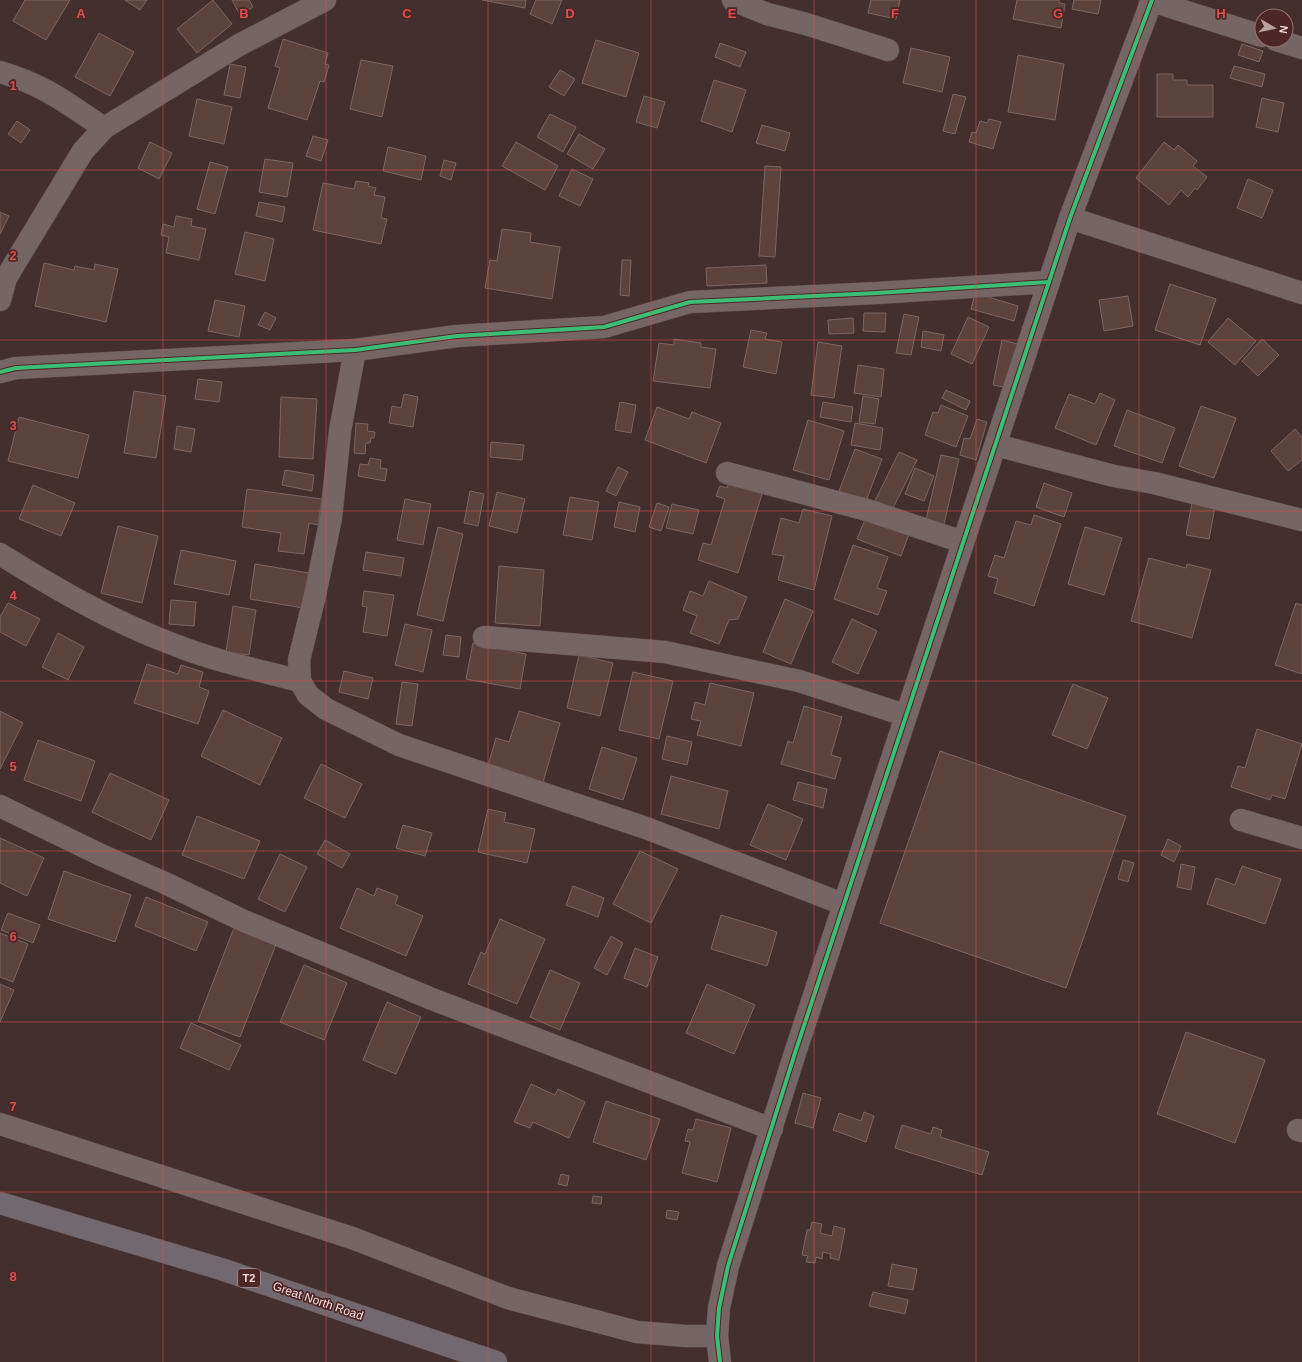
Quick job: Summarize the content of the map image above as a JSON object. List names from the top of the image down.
{
  "streets": {
    "highway": ["T2", "Great North Road"]
  },
  "north": "right",
  "grid": {
    "columns": [
      "A",
      "B",
      "C",
      "D",
      "E",
      "F",
      "G",
      "H"
    ],
    "rows": [
      "1",
      "2",
      "3",
      "4",
      "5",
      "6",
      "7",
      "8"
    ]
  }
}
